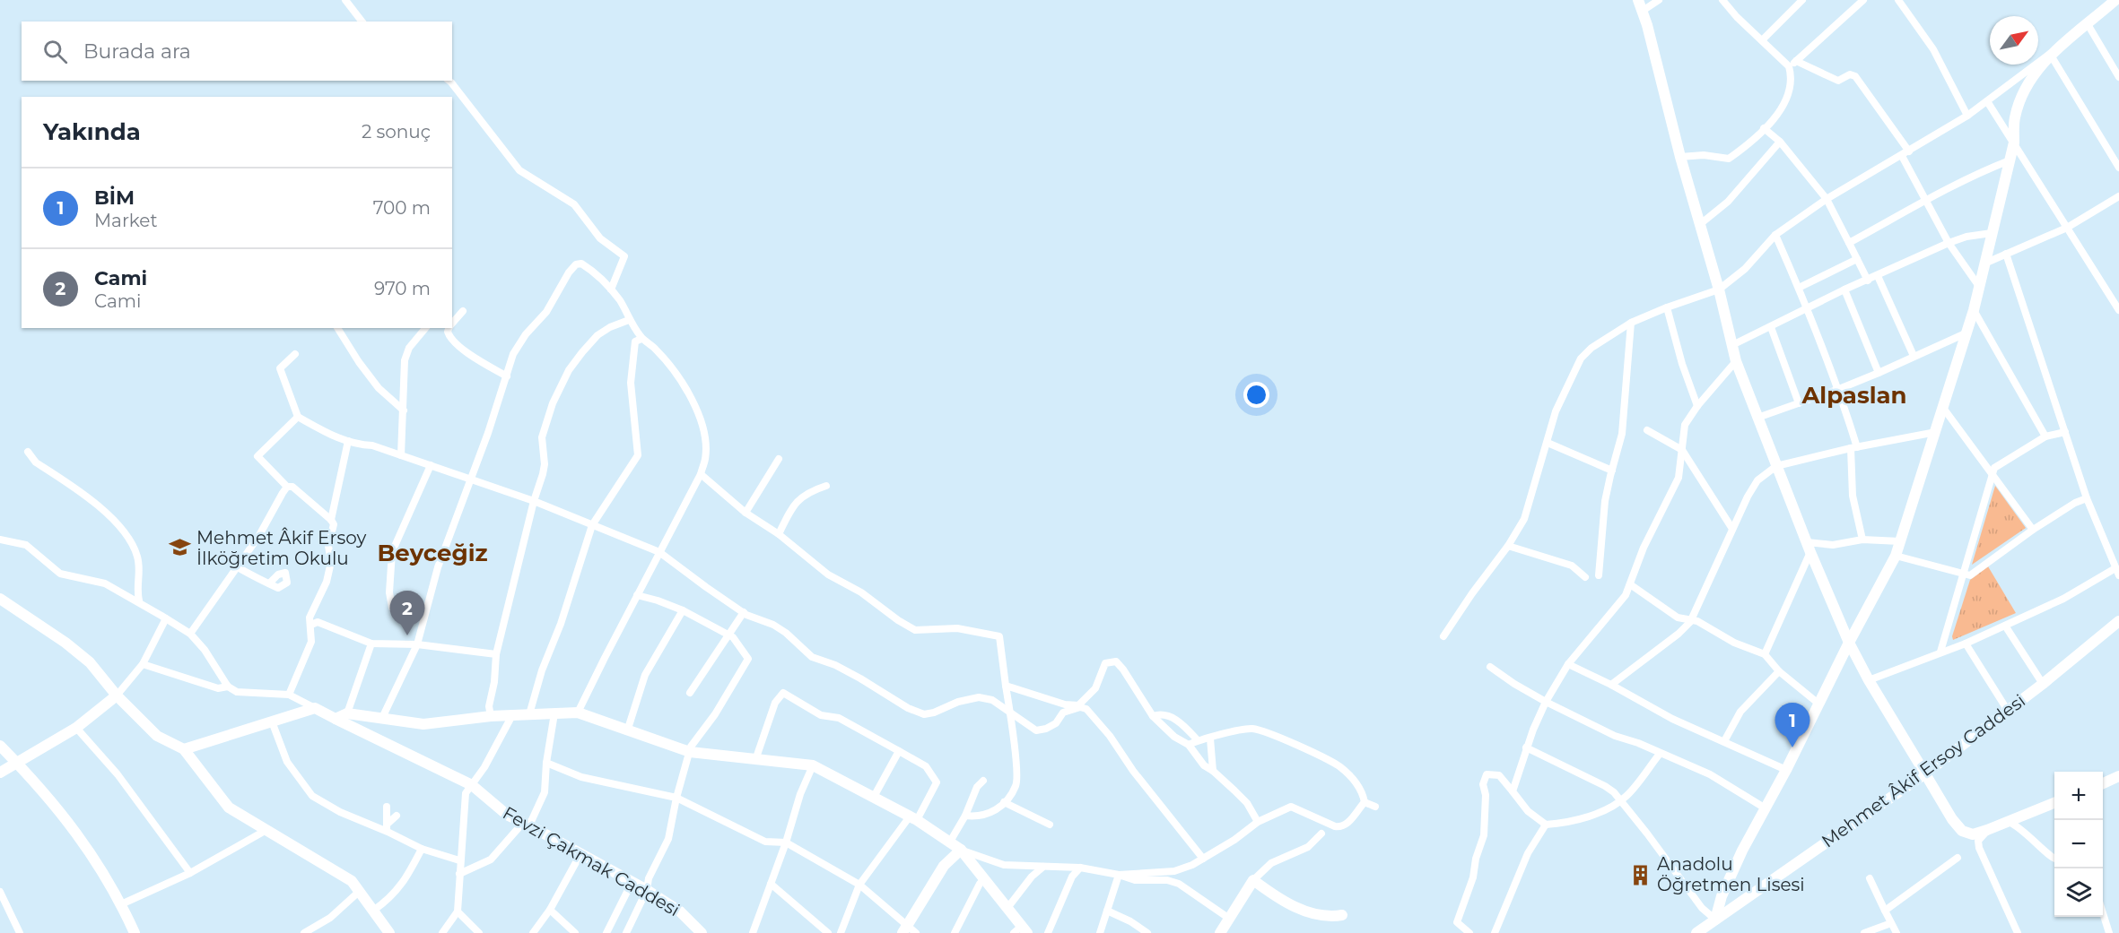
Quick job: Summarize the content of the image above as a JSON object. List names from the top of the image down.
{
  "streets": {
    "street": ["Mehmet Âkif Ersoy Caddesi", "Fevzi Çakmak Caddesi"]
  },
  "districts": ["Alpaslan", "Beyceğiz"],
  "places": {
    "school or university": ["Mehmet Âkif Ersoy İlköğretim Okulu"],
    "building": ["Anadolu Öğretmen Lisesi"]
  },
  "north": "top right",
  "page": {
    "search": "Burada ara",
    "heading": ["Yakında", "2 sonuç"],
    "list": [
      {
        "mark": "1",
        "name": "BİM",
        "note": "Market",
        "value": "700 m"
      },
      {
        "mark": "2",
        "name": "Cami",
        "note": "Cami",
        "value": "970 m"
      }
    ],
    "pins": ["2", "1"],
    "map_buttons": ["+", "−"]
  }
}
